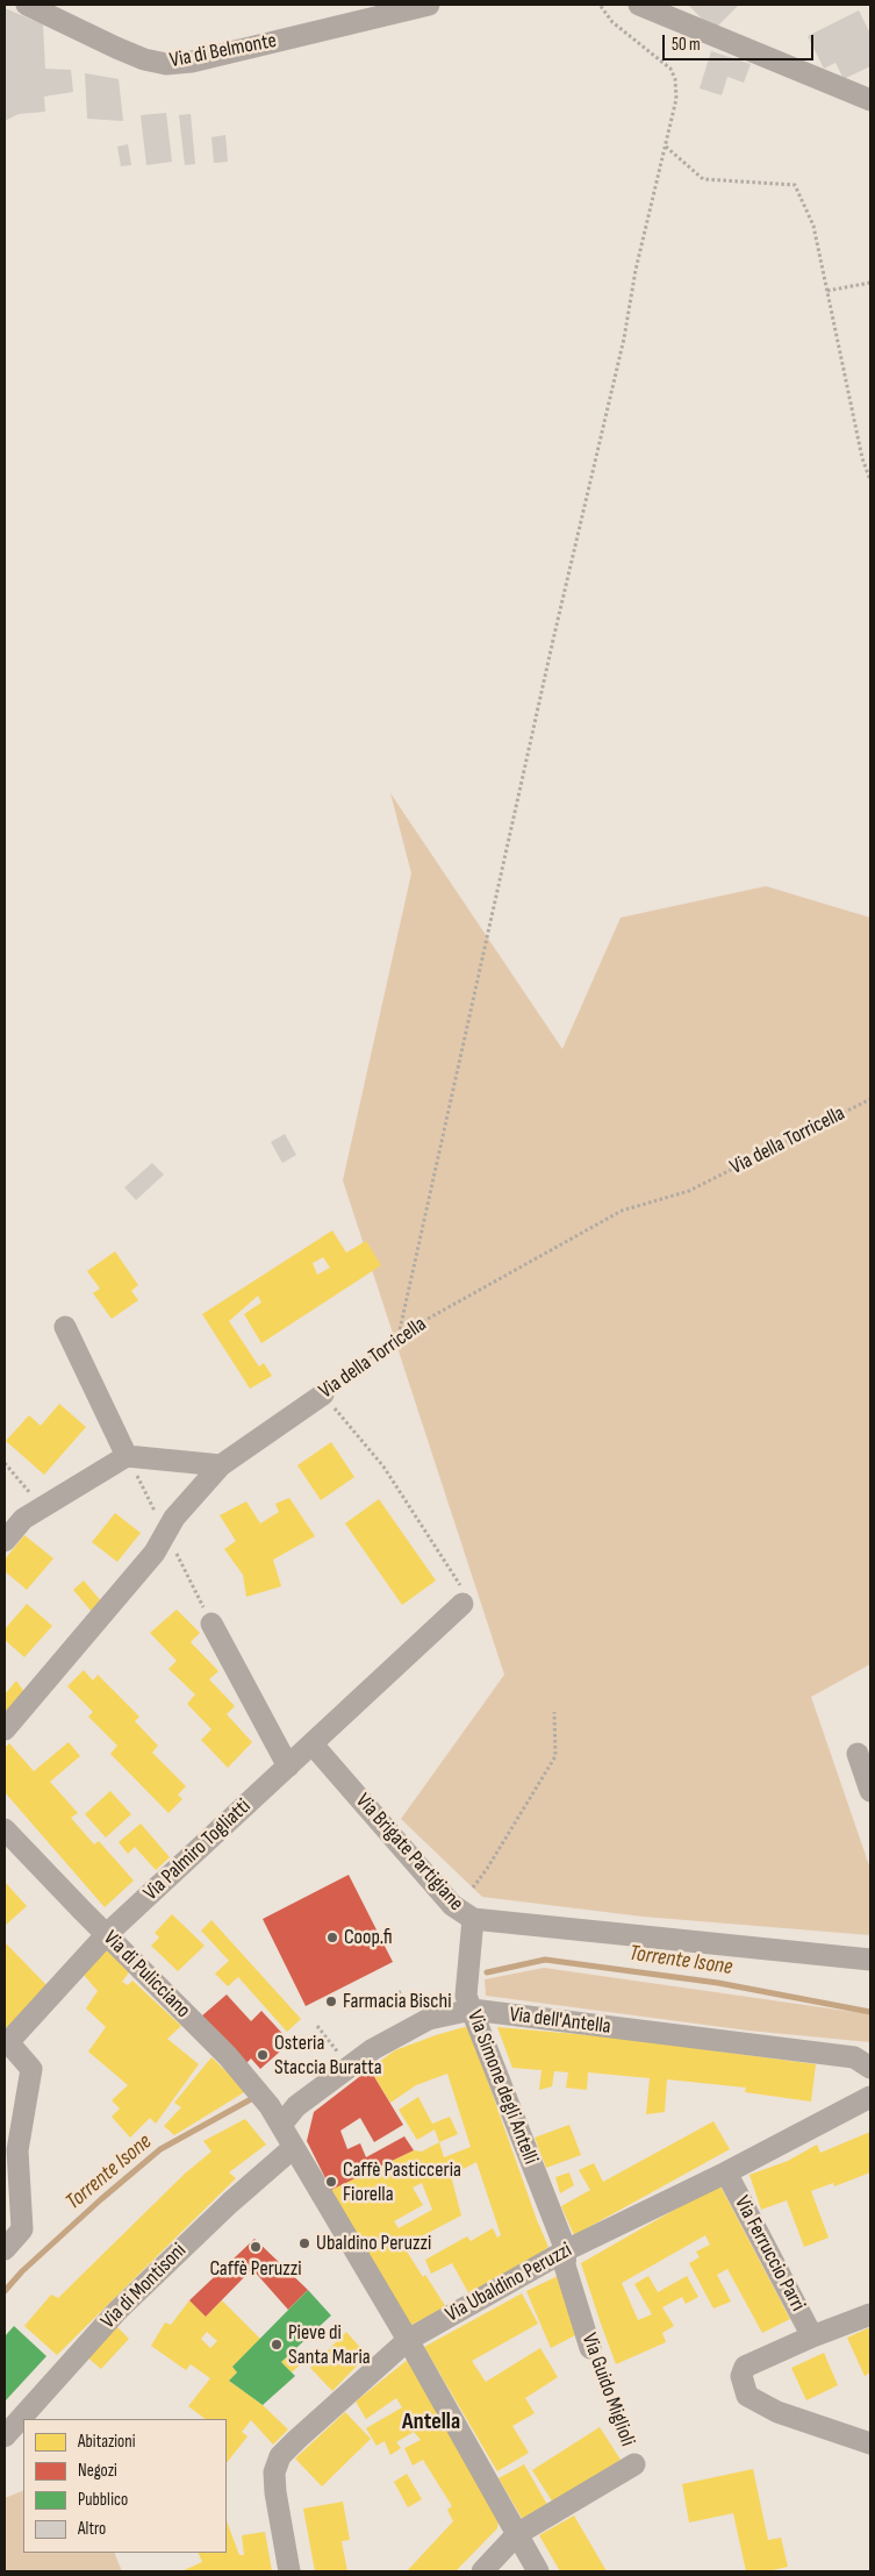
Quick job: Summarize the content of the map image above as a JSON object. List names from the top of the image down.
{
  "streets": {
    "street": [
      "Via di Belmonte",
      "Via della Torricella",
      "Via Palmiro Togliatti",
      "Via Brigate Partigiane",
      "Via di Pulicciano",
      "Via dell'Antella",
      "Via Simone degli Antelli",
      "Via Ferruccio Parri",
      "Via Ubaldino Peruzzi",
      "Via di Montisoni",
      "Via Guido Miglioli"
    ]
  },
  "crossings": [
    ["Via Palmiro Togliatti", "Via Brigate Partigiane"],
    ["Via Palmiro Togliatti", "Via di Pulicciano"],
    ["Via Brigate Partigiane", "Via Simone degli Antelli"],
    ["Via di Pulicciano", "Via dell'Antella"],
    ["Via di Pulicciano", "Via Ubaldino Peruzzi"],
    ["Via di Pulicciano", "Via di Montisoni"],
    ["Via di Pulicciano", "Via Guido Miglioli"],
    ["Via dell'Antella", "Via Simone degli Antelli"],
    ["Via Simone degli Antelli", "Via Ubaldino Peruzzi"],
    ["Via Simone degli Antelli", "Via Guido Miglioli"],
    ["Via Ferruccio Parri", "Via Ubaldino Peruzzi"],
    ["Via Ubaldino Peruzzi", "Via Guido Miglioli"]
  ],
  "districts": ["Antella"],
  "water": ["Torrente Isone"],
  "places": [
    "Coop.fi",
    "Farmacia Bischi",
    "Osteria Staccia Buratta",
    "Caffè Pasticceria Fiorella",
    "Ubaldino Peruzzi",
    "Caffè Peruzzi",
    "Pieve di Santa Maria"
  ],
  "legend": [
    "Abitazioni",
    "Negozi",
    "Pubblico",
    "Altro"
  ],
  "scale_bar": "50 m"
}
